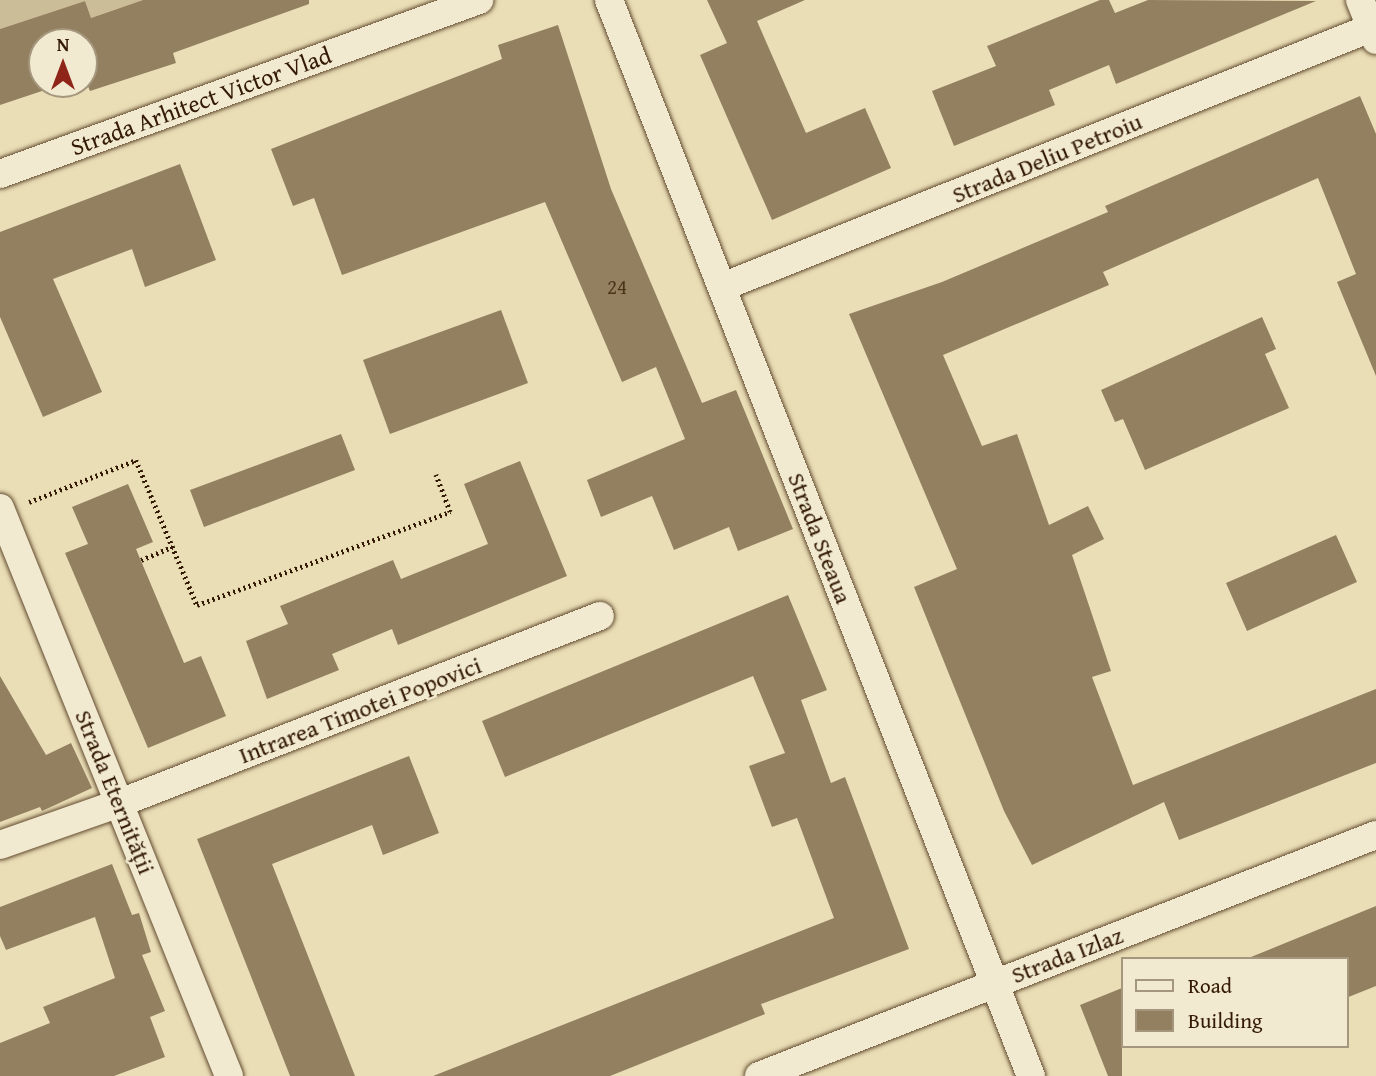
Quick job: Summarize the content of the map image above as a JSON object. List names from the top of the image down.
{
  "streets": {
    "street": [
      "Strada Arhitect Victor Vlad",
      "Strada Deliu Petroiu",
      "Strada Steaua",
      "Intrarea Timotei Popovici",
      "Strada Eternității",
      "Strada Izlaz"
    ]
  },
  "crossings": [
    ["Strada Deliu Petroiu", "Strada Steaua"],
    ["Strada Steaua", "Strada Izlaz"],
    ["Intrarea Timotei Popovici", "Strada Eternității"]
  ],
  "house_numbers": ["24"],
  "legend": ["Road", "Building"],
  "north": "top"
}
